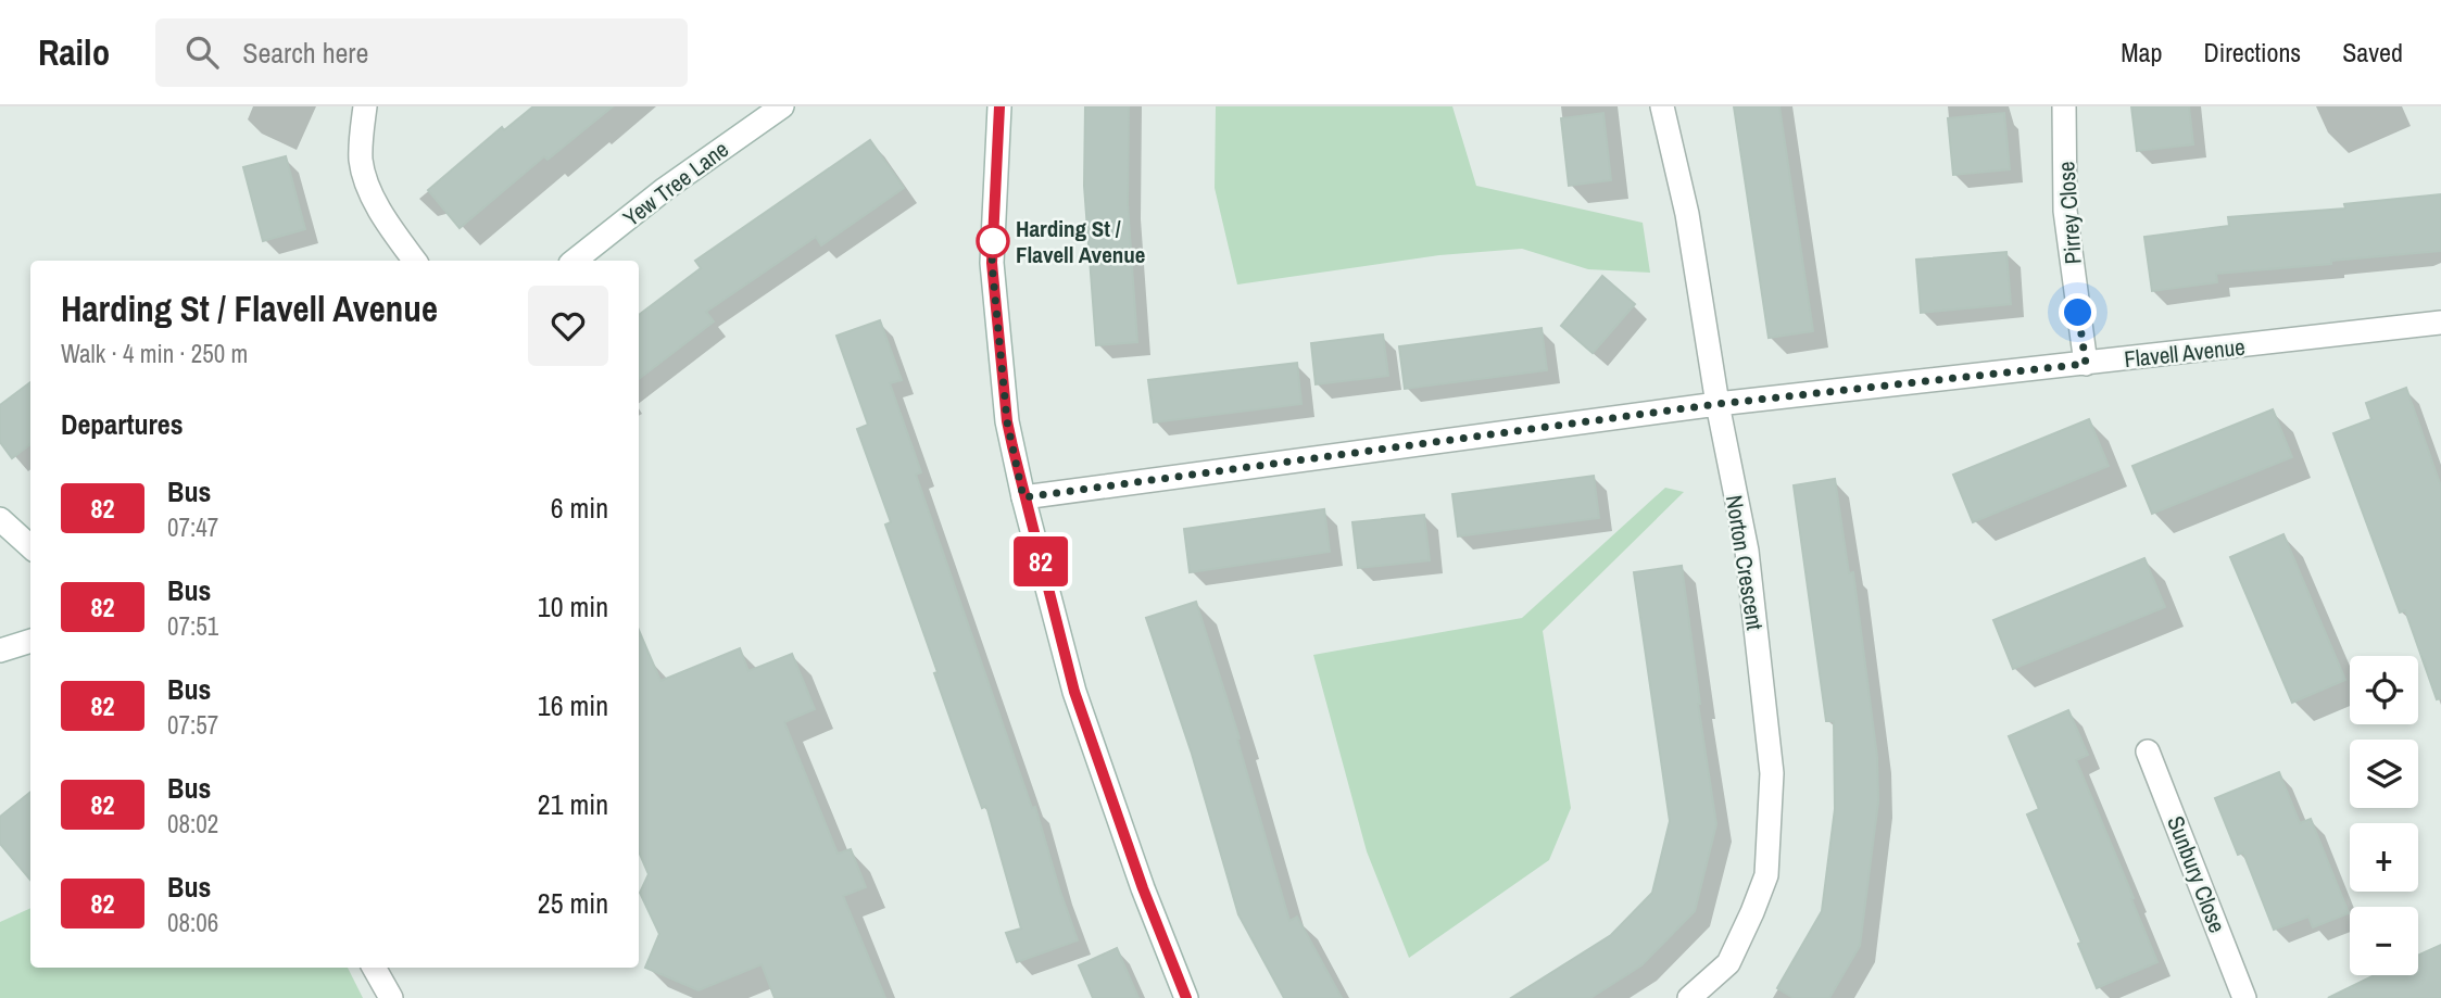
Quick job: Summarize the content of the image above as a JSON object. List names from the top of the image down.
{
  "streets": {
    "street": [
      "Yew Tree Lane",
      "Pirrey Close",
      "Flavell Avenue",
      "Norton Crescent",
      "Sunbury Close"
    ]
  },
  "crossings": [
    ["Pirrey Close", "Flavell Avenue"],
    ["Flavell Avenue", "Norton Crescent"]
  ],
  "places": ["Harding St / Flavell Avenue"],
  "lines": ["bus line 82"],
  "page": {
    "header": "Railo",
    "search": "Search here",
    "nav": ["Map", "Directions", "Saved"],
    "on_map": "82",
    "heading": [
      ["Harding St / Flavell Avenue", "Walk · 4 min · 250 m"],
      "Departures"
    ],
    "list": [
      {
        "mark": "82",
        "name": "Bus",
        "note": "07:47",
        "value": "6 min"
      },
      {
        "mark": "82",
        "name": "Bus",
        "note": "07:51",
        "value": "10 min"
      },
      {
        "mark": "82",
        "name": "Bus",
        "note": "07:57",
        "value": "16 min"
      },
      {
        "mark": "82",
        "name": "Bus",
        "note": "08:02",
        "value": "21 min"
      },
      {
        "mark": "82",
        "name": "Bus",
        "note": "08:06",
        "value": "25 min"
      }
    ],
    "map_buttons": ["+", "−"]
  }
}
